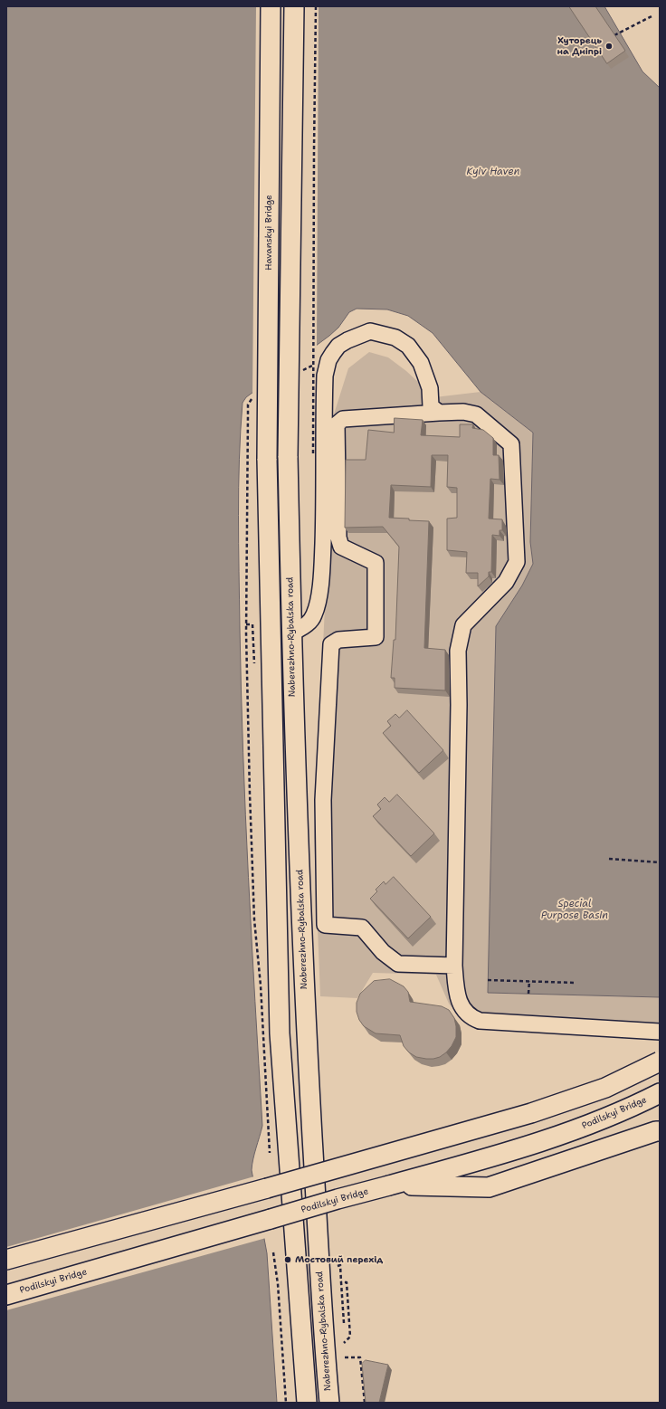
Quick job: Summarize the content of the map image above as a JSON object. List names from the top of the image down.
{
  "streets": {
    "main road": ["Havanskyi Bridge", "Naberezhno-Rybalska road", "Podilskyi Bridge"]
  },
  "water": ["Kyiv Haven", "Special Purpose Basin"],
  "places": ["Хуторець на Дніпрі", "Мостовий перехід"]
}
